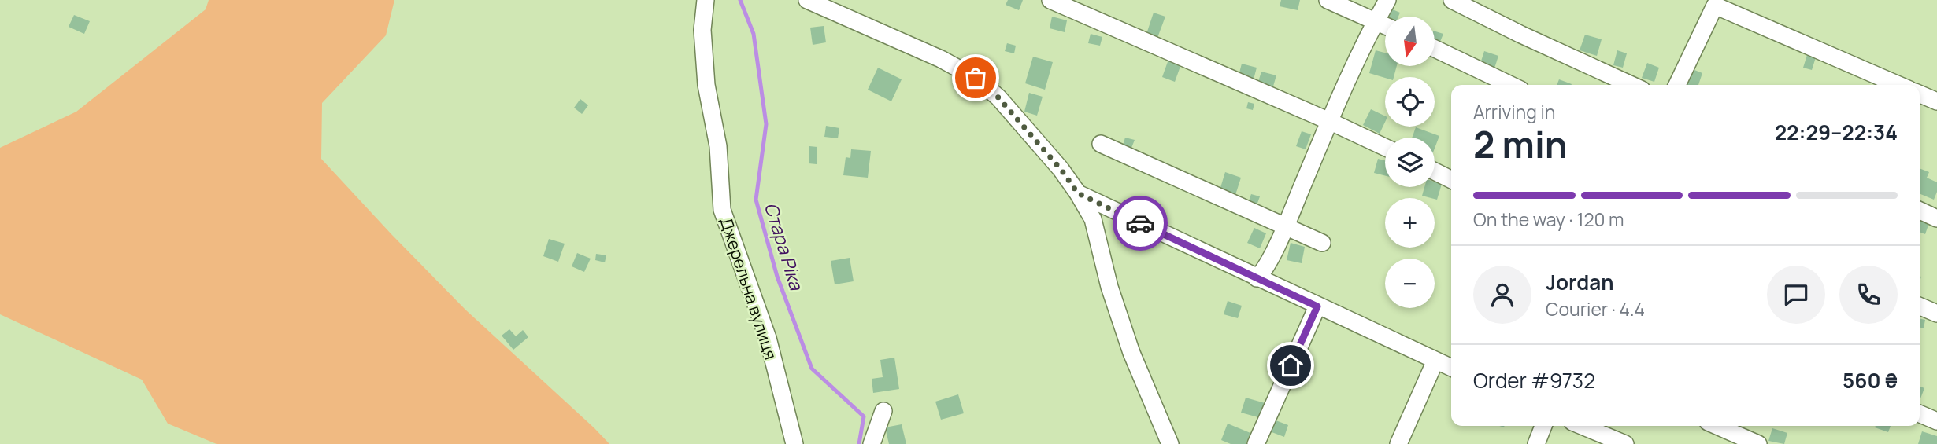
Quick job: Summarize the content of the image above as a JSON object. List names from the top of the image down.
{
  "streets": {
    "street": ["Джерельна вулиця"]
  },
  "water": ["Стара Ріка"],
  "north": "bottom",
  "page": {
    "map_buttons": ["+", "−"],
    "heading": ["2 min", "Arriving in", "22:29–22:34"],
    "panel": [
      "Jordan",
      "Courier · 4.4",
      "Order #9732",
      "560 ₴"
    ],
    "bar": "On the way · 120 m"
  }
}
